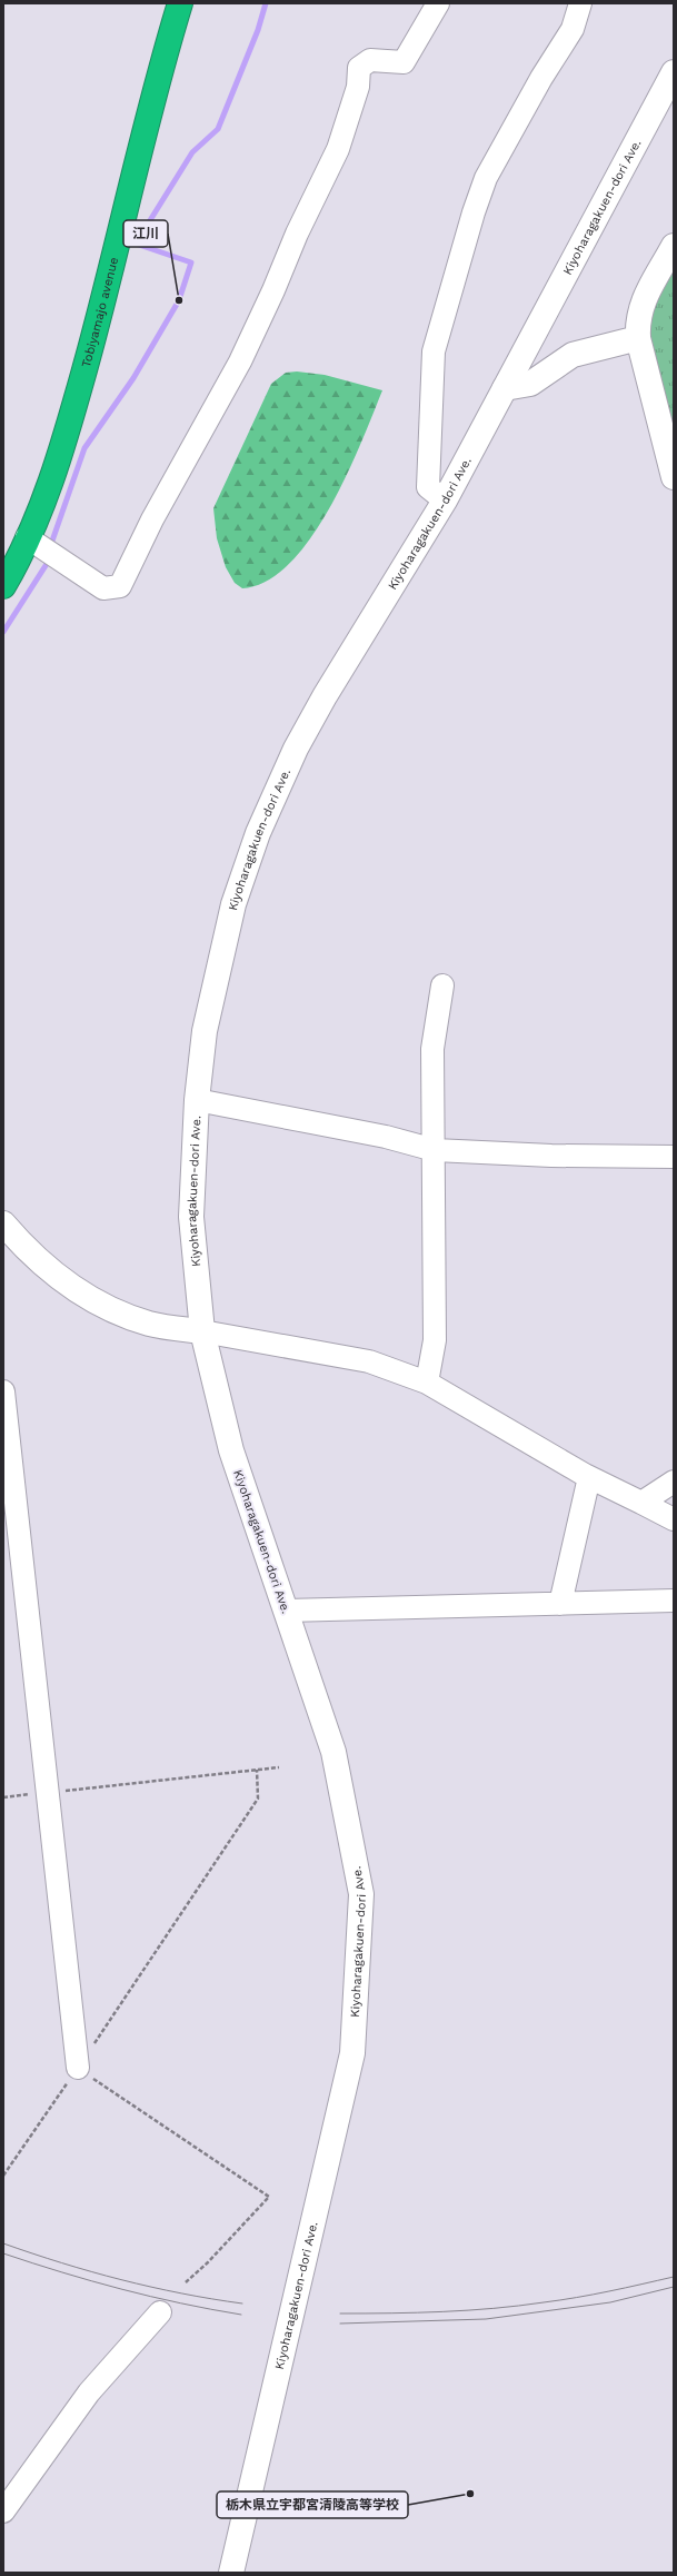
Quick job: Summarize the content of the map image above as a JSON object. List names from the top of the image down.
{
  "streets": {
    "highway": ["Tobiyamajo avenue"],
    "street": ["Kiyoharagakuen-dori Ave."]
  },
  "places": ["江川", "栃木県立宇都宮清陵高等学校"]
}
